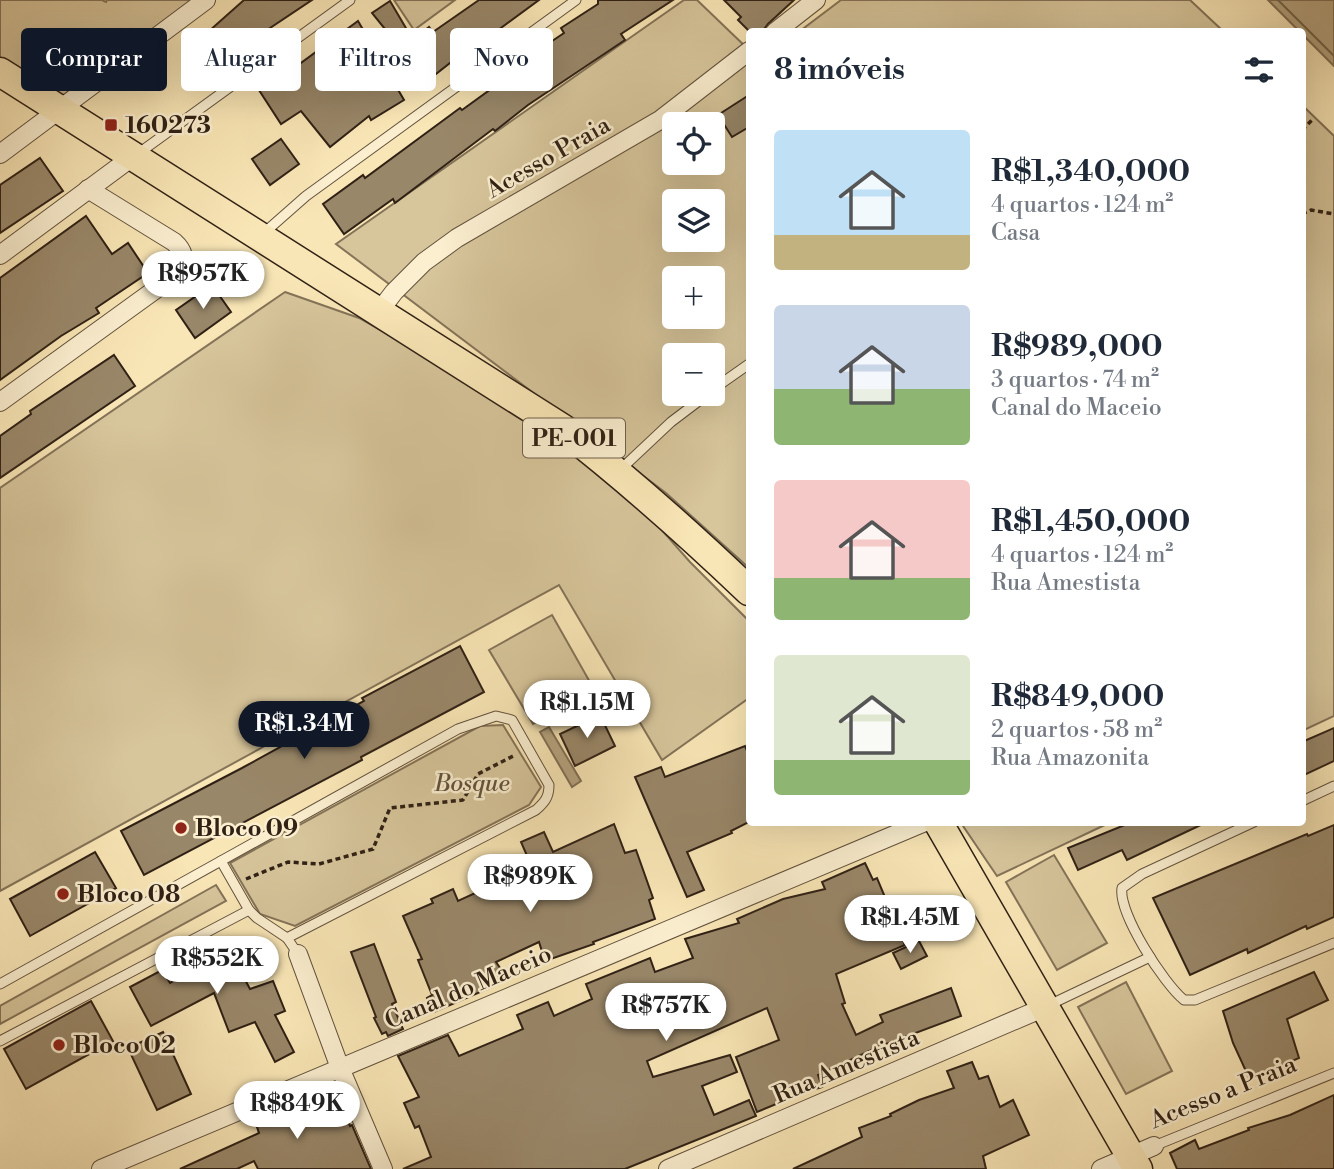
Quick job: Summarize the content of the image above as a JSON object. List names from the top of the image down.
{
  "streets": {
    "main road": ["PE-001"],
    "street": ["Acesso Praia", "Canal do Maceio", "Rua Amestista"],
    "lane": ["Acesso a Praia"]
  },
  "crossings": [
    ["Acesso Praia", "PE-001"]
  ],
  "parks": ["Bosque"],
  "places": {
    "transit": ["160273"],
    "other": ["Bloco 09", "Bloco 08", "Bloco 02"]
  },
  "page": {
    "chip": [
      "Comprar",
      "Alugar",
      "Filtros",
      "Novo"
    ],
    "heading": "8 imóveis",
    "map_buttons": ["+", "−"],
    "list": [
      {
        "name": "R$1,340,000",
        "note": "4 quartos · 124 m² · Casa"
      },
      {
        "name": "R$989,000",
        "note": "3 quartos · 74 m² · Canal do Maceio"
      },
      {
        "name": "R$1,450,000",
        "note": "4 quartos · 124 m² · Rua Amestista"
      },
      {
        "name": "R$849,000",
        "note": "2 quartos · 58 m² · Rua Amazonita"
      }
    ],
    "price": [
      "R$957K",
      "R$1.15M",
      "R$1.34M",
      "R$989K",
      "R$1.45M",
      "R$552K",
      "R$757K",
      "R$849K"
    ]
  }
}
